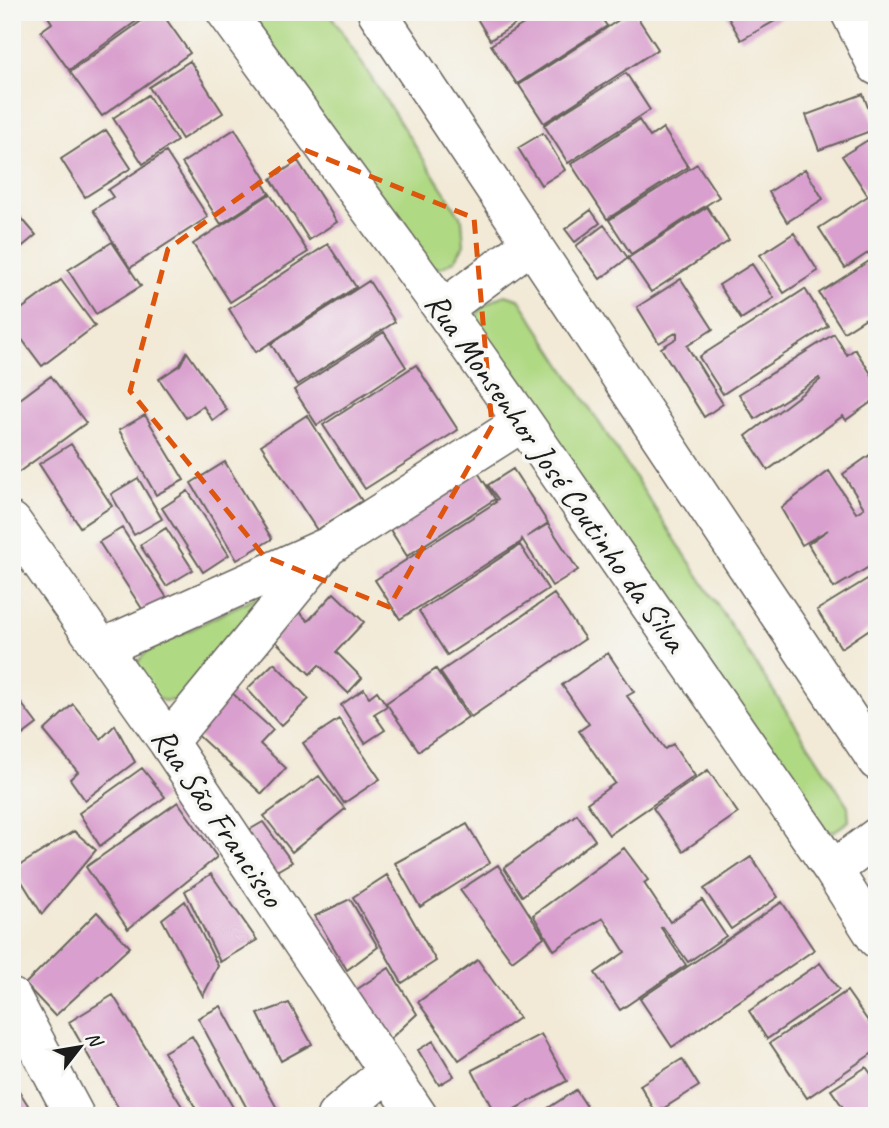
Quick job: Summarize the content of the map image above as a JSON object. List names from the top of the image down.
{
  "streets": {
    "street": ["Rua Monsenhor José Coutinho da Silva", "Rua São Francisco"]
  },
  "north": "top right"
}
